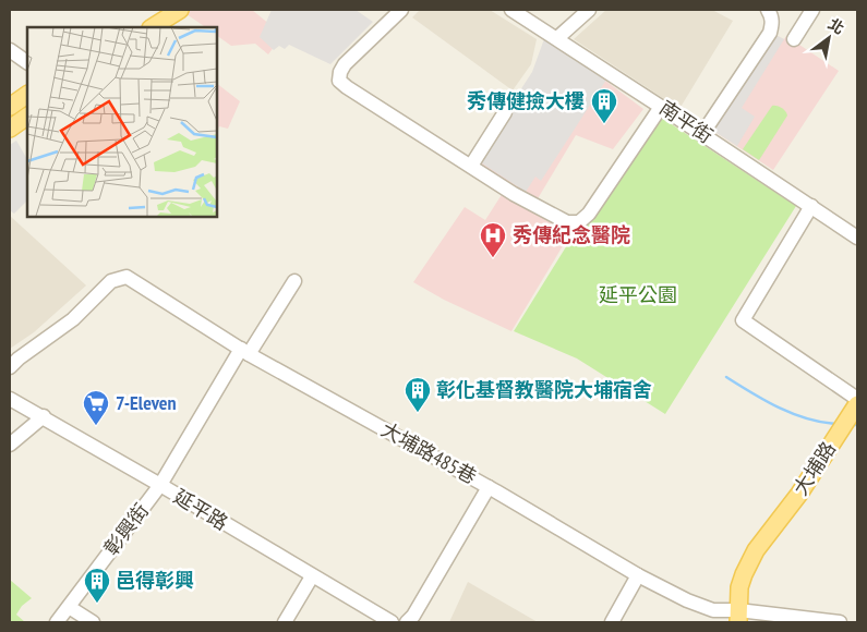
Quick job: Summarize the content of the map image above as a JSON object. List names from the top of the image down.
{
  "streets": {
    "main road": ["大埔路"],
    "street": [
      "南平街",
      "大埔路485巷",
      "延平路",
      "彰興街"
    ]
  },
  "crossings": [
    ["大埔路485巷", "大埔路"],
    ["大埔路485巷", "彰興街"],
    ["延平路", "彰興街"]
  ],
  "parks": ["延平公園"],
  "places": {
    "building": ["秀傳健撿大樓", "彰化基督教醫院大埔宿舍", "邑得彰興"],
    "hospital": ["秀傳紀念醫院"],
    "supermarket": ["7-Eleven"]
  },
  "north": "top right"
}
